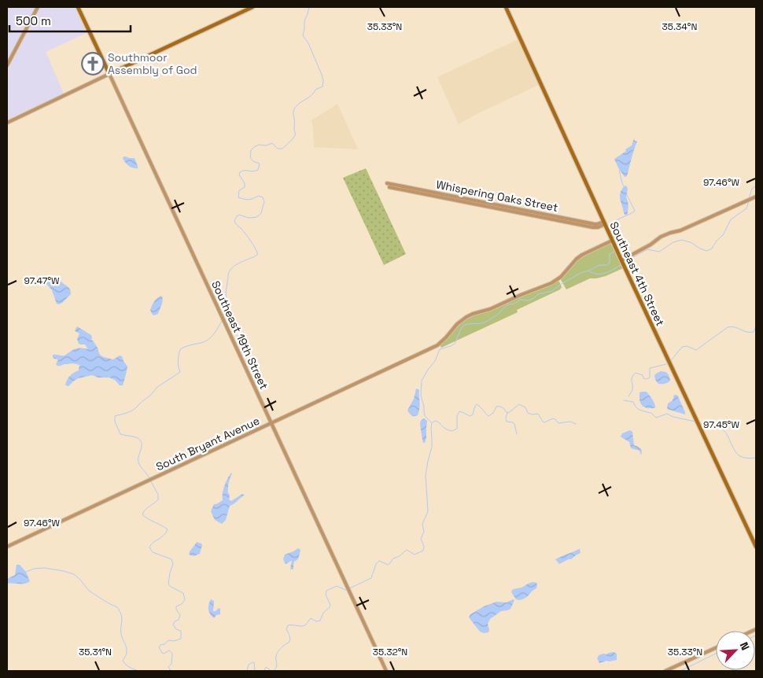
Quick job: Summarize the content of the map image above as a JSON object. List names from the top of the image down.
{
  "streets": {
    "main road": ["Southeast 4th Street", "Southeast 19th Street"],
    "street": ["Whispering Oaks Street", "South Bryant Avenue"]
  },
  "crossings": [
    ["Whispering Oaks Street", "Southeast 4th Street"],
    ["Southeast 4th Street", "South Bryant Avenue"],
    ["Southeast 19th Street", "South Bryant Avenue"]
  ],
  "places": {
    "church": ["Southmoor Assembly of God"]
  },
  "scale_bar": "500 m",
  "north": "top right",
  "coordinates": [
    "35.33°N",
    "35.34°N",
    "97.46°W",
    "97.47°W",
    "97.45°W",
    "35.31°N",
    "35.32°N"
  ]
}
